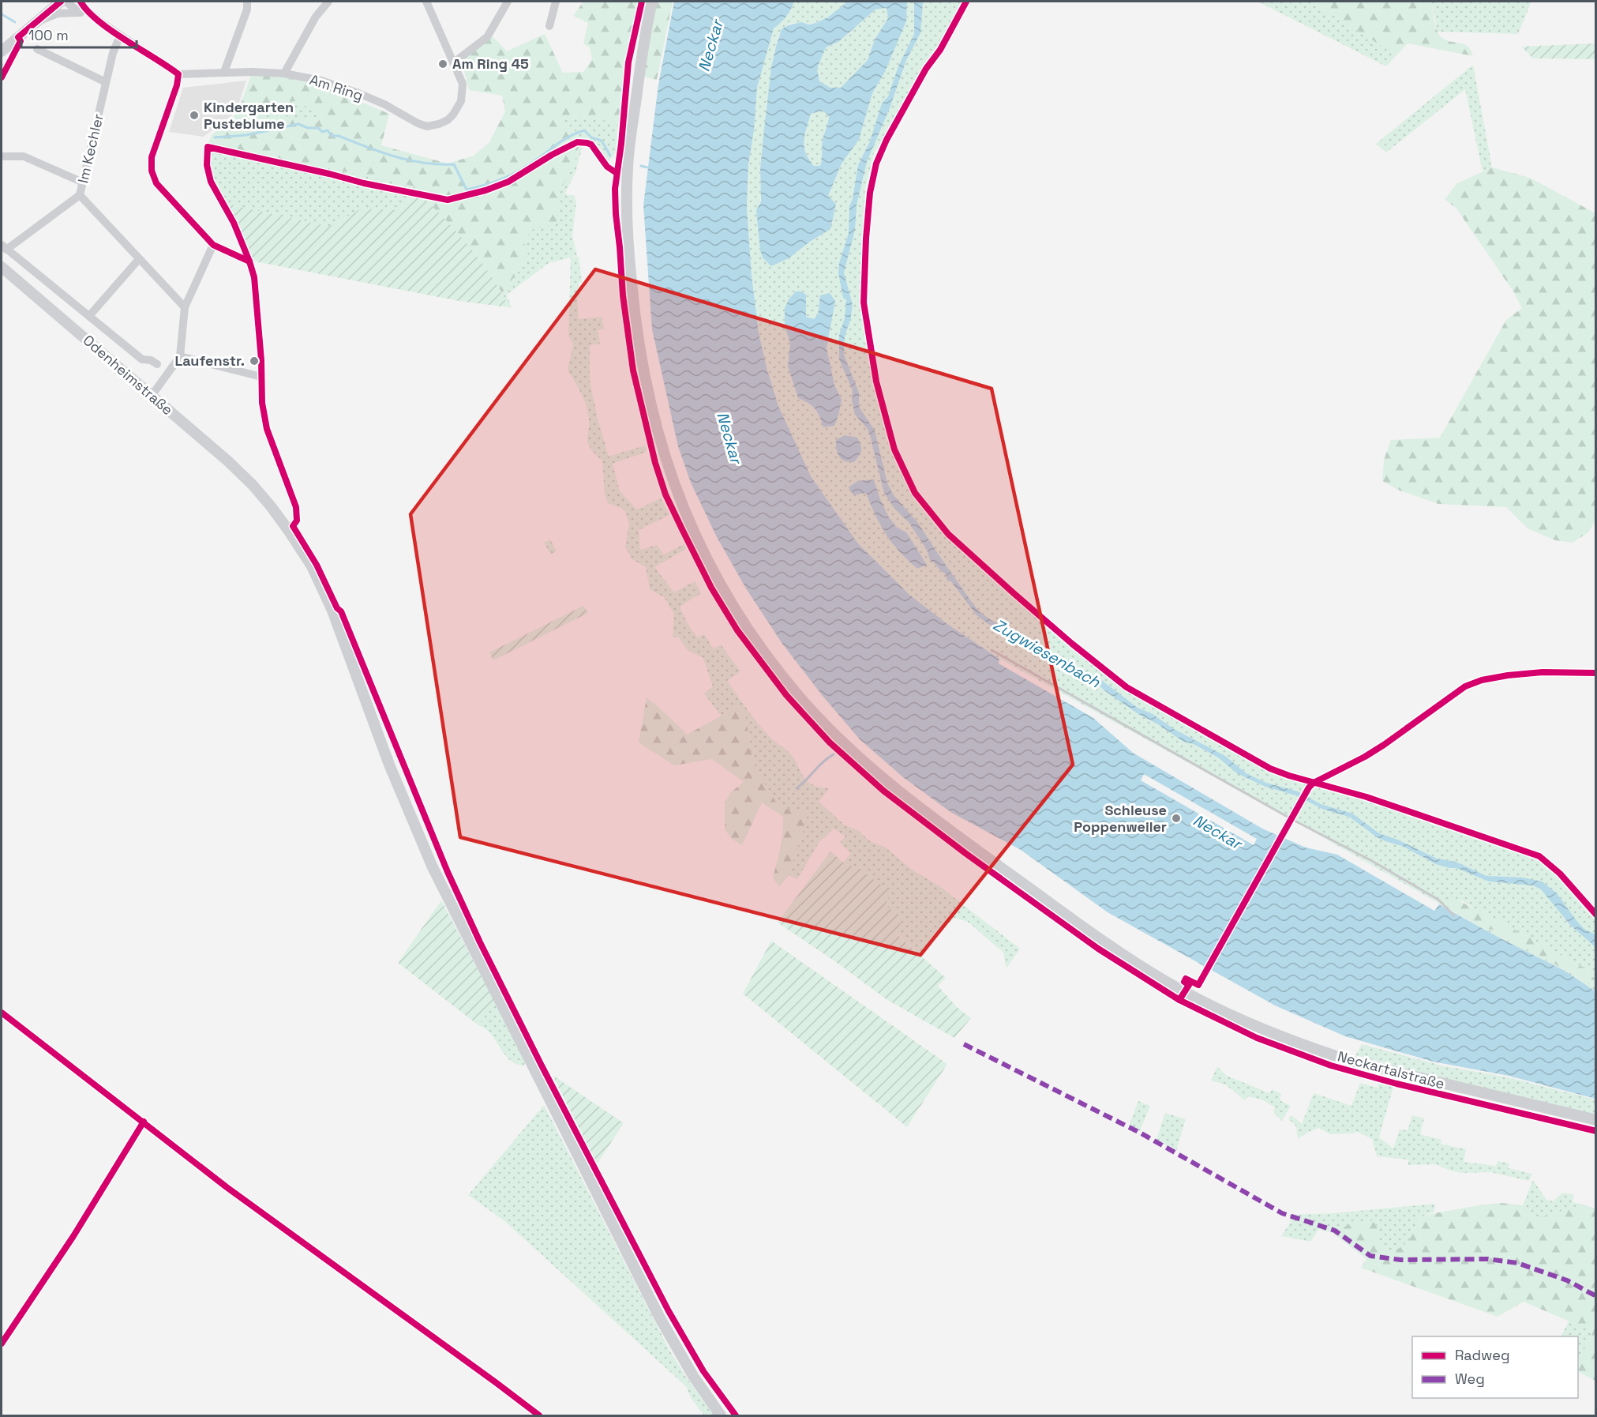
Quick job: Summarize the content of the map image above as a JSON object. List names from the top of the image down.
{
  "streets": {
    "main road": ["Odenheimstraße", "Neckartalstraße"],
    "street": ["Am Ring", "Im Kechler"]
  },
  "water": ["Neckar", "Zugwiesenbach"],
  "places": [
    "Am Ring 45",
    "Kindergarten Pusteblume",
    "Laufenstr.",
    "Schleuse Poppenweiler"
  ],
  "legend": ["Radweg", "Weg"],
  "scale_bar": "100 m"
}
